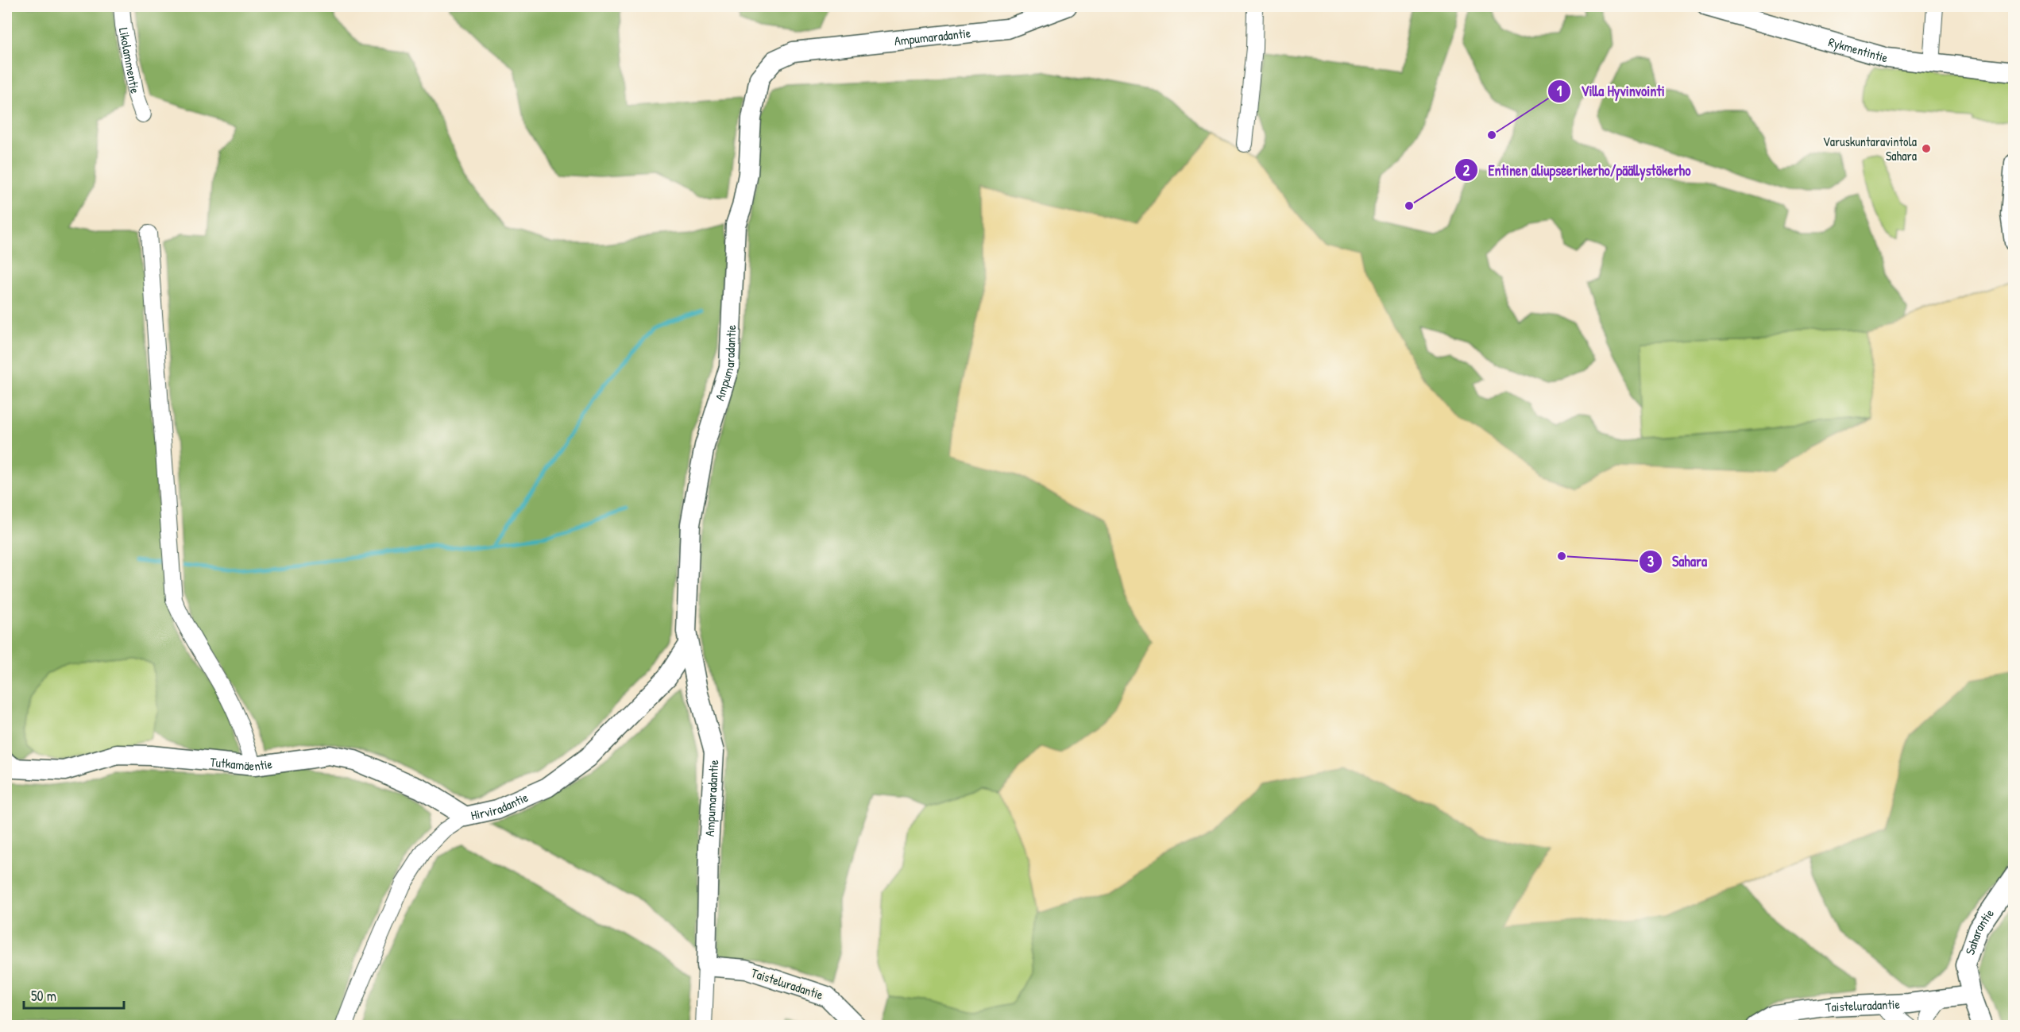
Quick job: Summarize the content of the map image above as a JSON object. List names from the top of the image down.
{
  "streets": {
    "street": [
      "Ampumaradantie",
      "Rykmentintie",
      "Likolammentie",
      "Tutkamäentie",
      "Hirviradantie",
      "Saharantie",
      "Taisteluradantie"
    ]
  },
  "crossings": [
    ["Ampumaradantie", "Hirviradantie"],
    ["Ampumaradantie", "Taisteluradantie"],
    ["Tutkamäentie", "Hirviradantie"],
    ["Saharantie", "Taisteluradantie"]
  ],
  "places": [
    "Villa Hyvinvointi",
    "Varuskuntaravintola Sahara",
    "Entinen aliupseerikerho/päällystökerho",
    "Sahara"
  ],
  "scale_bar": "50 m"
}
